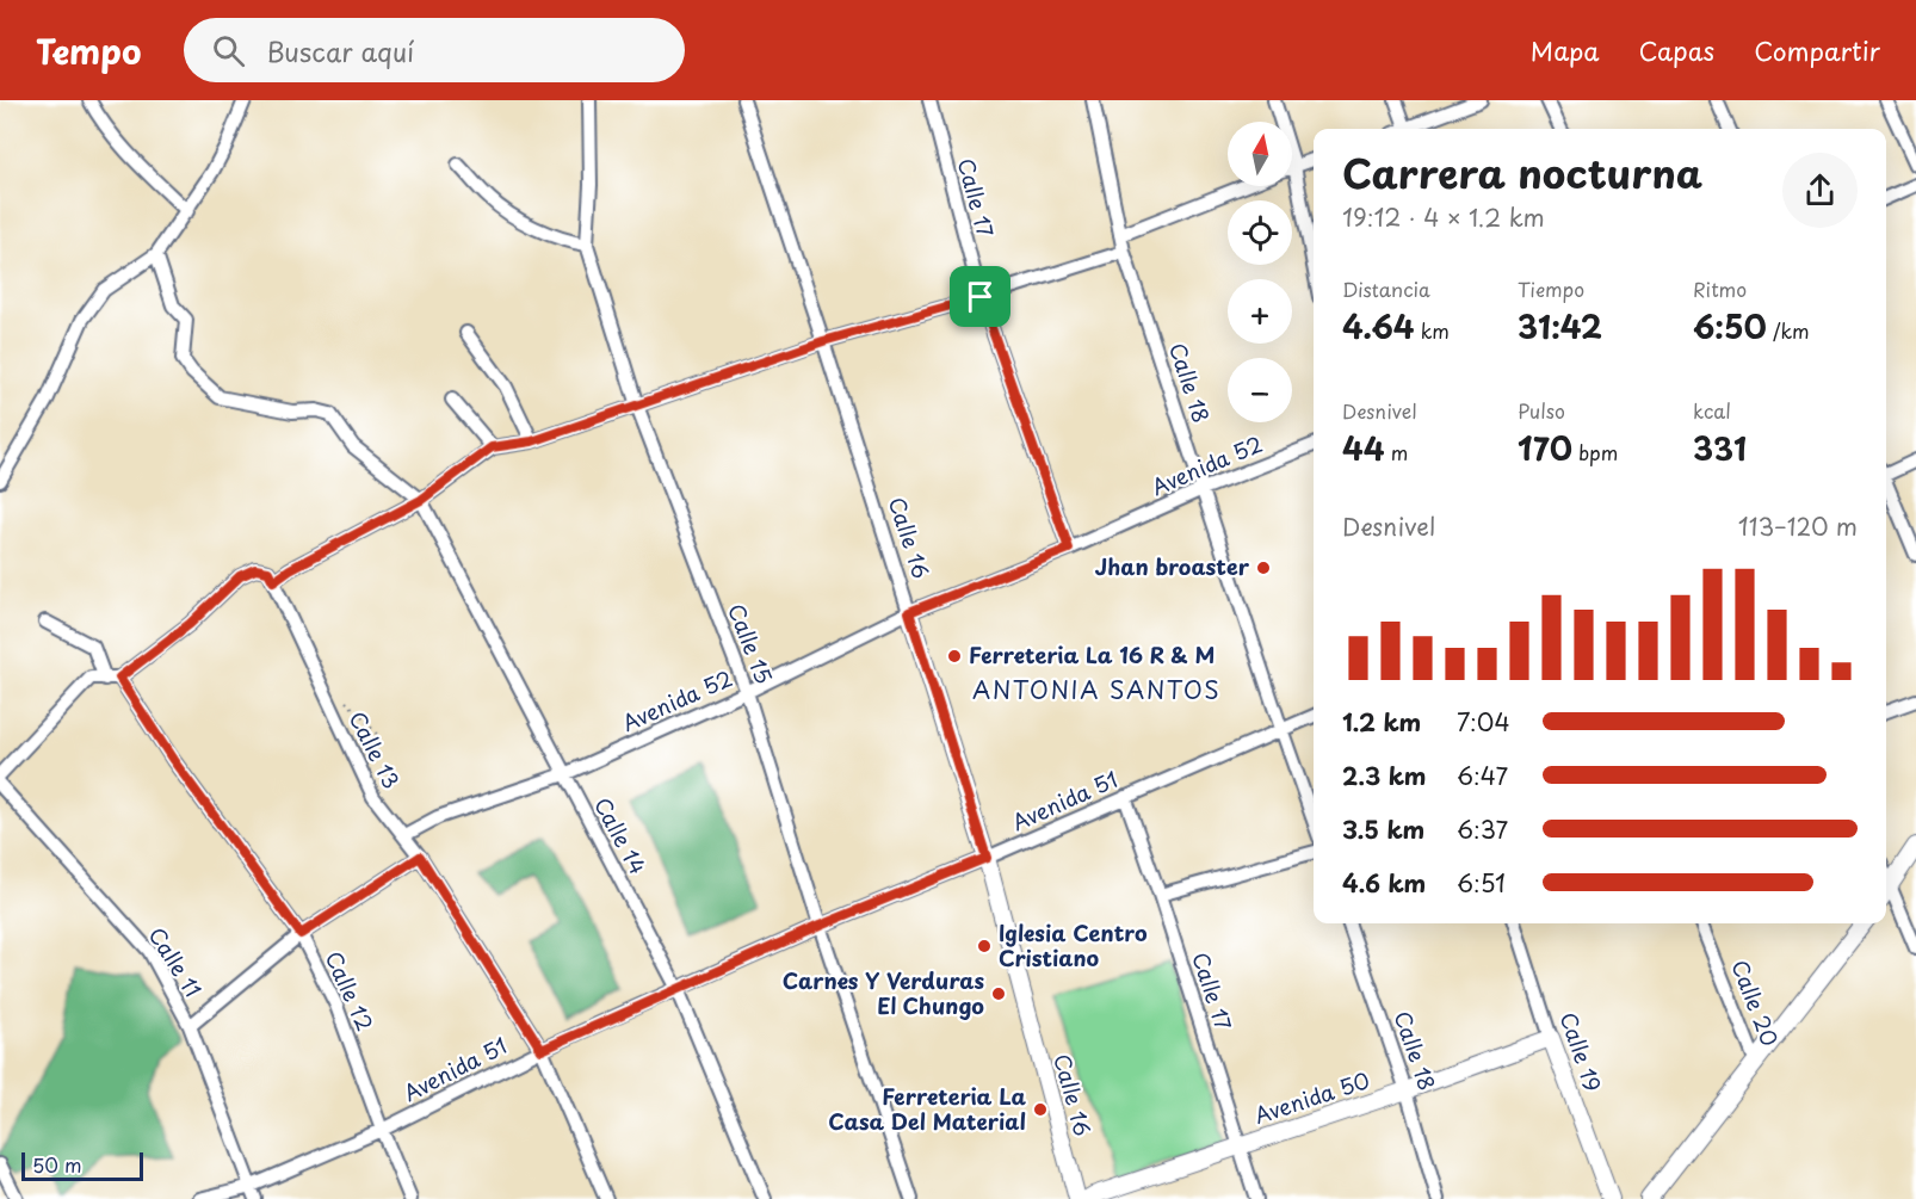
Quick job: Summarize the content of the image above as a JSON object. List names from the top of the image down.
{
  "streets": {
    "street": [
      "Calle 17",
      "Calle 18",
      "Avenida 52",
      "Calle 16",
      "Calle 15",
      "Calle 13",
      "Avenida 51",
      "Calle 14",
      "Calle 11",
      "Calle 12",
      "Calle 20",
      "Calle 19",
      "Avenida 50"
    ]
  },
  "crossings": [
    ["Calle 17", "Avenida 52"],
    ["Calle 17", "Avenida 51"],
    ["Calle 17", "Avenida 50"],
    ["Calle 18", "Avenida 52"],
    ["Calle 18", "Avenida 51"],
    ["Calle 18", "Avenida 50"],
    ["Avenida 52", "Calle 16"],
    ["Avenida 52", "Calle 15"],
    ["Avenida 52", "Calle 13"],
    ["Avenida 52", "Calle 14"],
    ["Calle 16", "Avenida 51"],
    ["Calle 15", "Avenida 51"],
    ["Calle 13", "Avenida 51"],
    ["Avenida 51", "Calle 14"],
    ["Avenida 51", "Calle 11"],
    ["Avenida 51", "Calle 12"],
    ["Calle 19", "Avenida 50"]
  ],
  "districts": ["ANTONIA SANTOS"],
  "places": [
    "Jhan broaster",
    "Ferreteria La 16 R & M",
    "Iglesia Centro Cristiano",
    "Carnes Y Verduras El Chungo",
    "Ferreteria La Casa Del Material"
  ],
  "scale_bar": "50 m",
  "north": "top",
  "page": {
    "header": "Tempo",
    "search": "Buscar aquí",
    "nav": ["Mapa", "Capas", "Compartir"],
    "map_buttons": ["+", "−"],
    "heading": ["Carrera nocturna", "19:12 · 4 × 1.2 km"],
    "stats": [
      ["Distancia", "4.64 km"],
      ["Tiempo", "31:42"],
      ["Ritmo", "6:50 /km"],
      ["Desnivel", "44 m"],
      ["Pulso", "170 bpm"],
      ["kcal", "331"]
    ],
    "chart": ["Desnivel", "113–120 m"],
    "list": [
      {
        "name": "1.2 km",
        "note": "7:04"
      },
      {
        "name": "2.3 km",
        "note": "6:47"
      },
      {
        "name": "3.5 km",
        "note": "6:37"
      },
      {
        "name": "4.6 km",
        "note": "6:51"
      }
    ],
    "scale": "50 m"
  }
}
